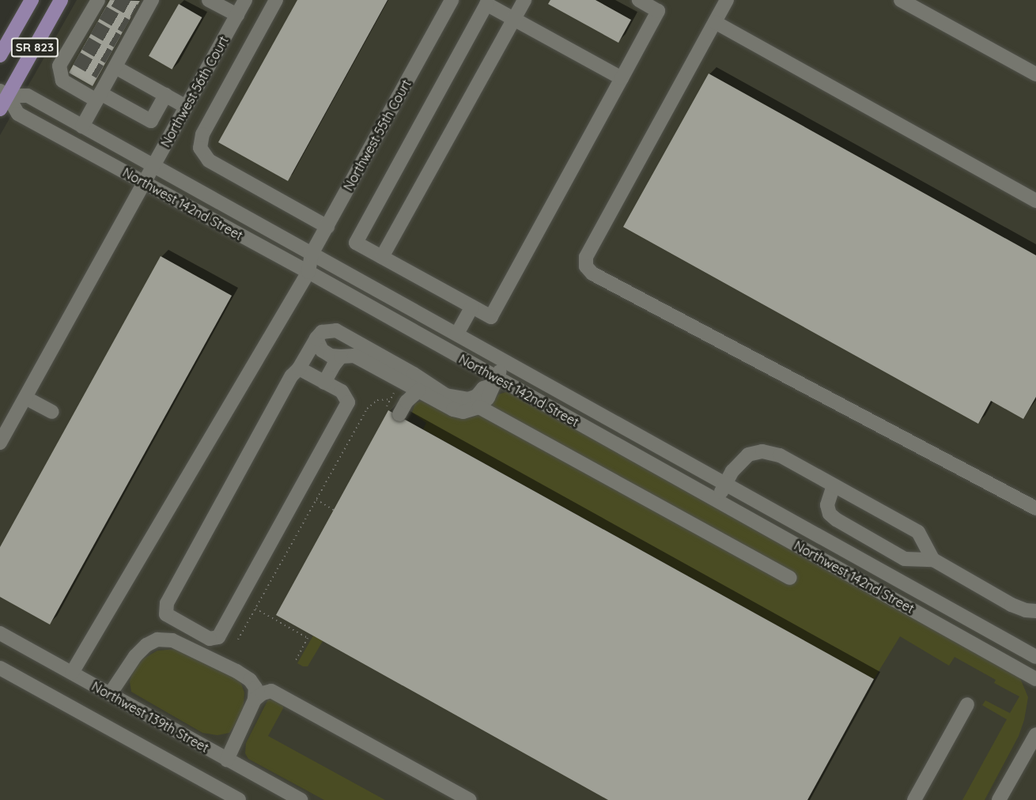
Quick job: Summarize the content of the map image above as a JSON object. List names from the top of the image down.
{
  "streets": {
    "main road": ["SR 823"],
    "street": [
      "Northwest 56th Court",
      "Northwest 55th Court",
      "Northwest 142nd Street",
      "Northwest 139th Street"
    ]
  },
  "crossings": [
    ["SR 823", "Northwest 142nd Street"],
    ["Northwest 56th Court", "Northwest 142nd Street"],
    ["Northwest 55th Court", "Northwest 142nd Street"]
  ]
}
